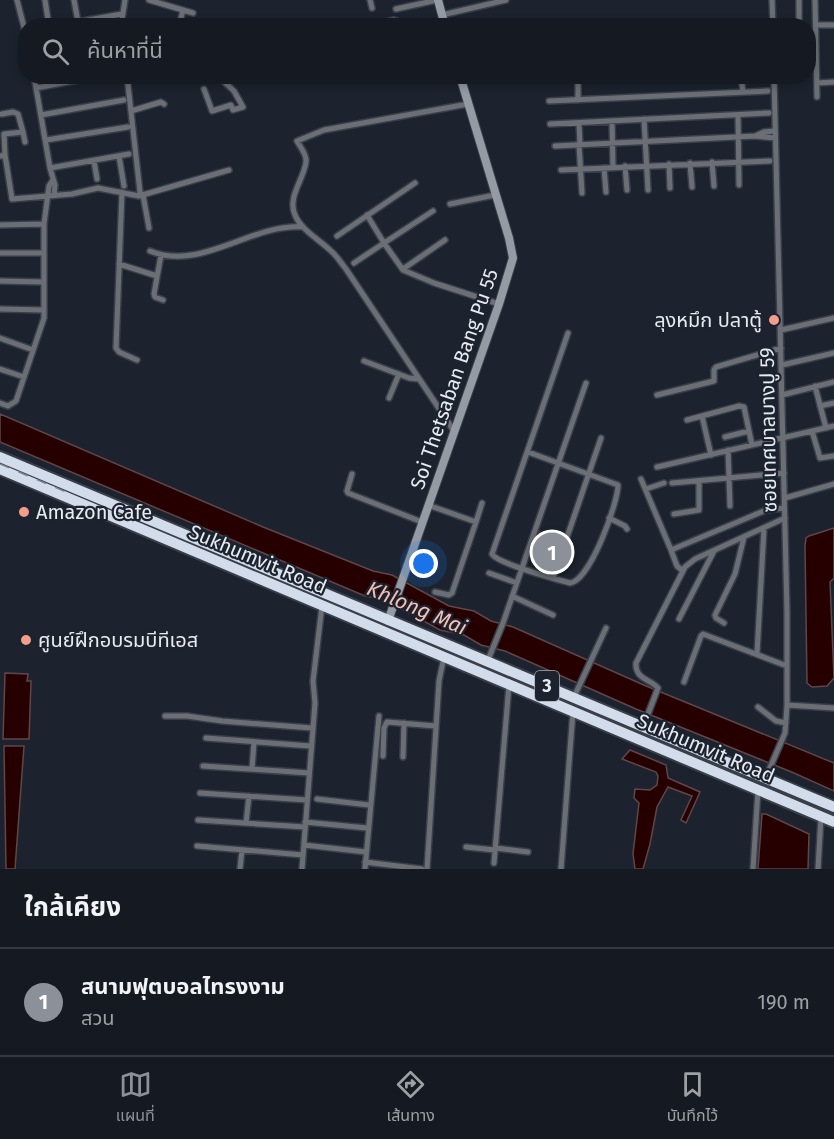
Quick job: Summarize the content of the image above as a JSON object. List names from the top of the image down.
{
  "streets": {
    "highway": ["Sukhumvit Road", "3"],
    "street": ["Soi Thetsaban Bang Pu 55", "ซอยเทศบาลบางปู 59"]
  },
  "crossings": [
    ["Soi Thetsaban Bang Pu 55", "Sukhumvit Road"],
    ["ซอยเทศบาลบางปู 59", "Sukhumvit Road"]
  ],
  "water": ["Khlong Mai"],
  "places": ["ลุงหมึก ปลาตู้", "Amazon Cafe", "ศูนย์ฝึกอบรมบีทีเอส"],
  "page": {
    "search": "ค้นหาที่นี่",
    "pins": "1",
    "heading": "ใกล้เคียง",
    "list": [
      {
        "mark": "1",
        "name": "สนามฟุตบอลไทรงงาม",
        "note": "สวน",
        "value": "190 m"
      }
    ],
    "nav": ["แผนที่", "เส้นทาง", "บันทึกไว้"]
  }
}
